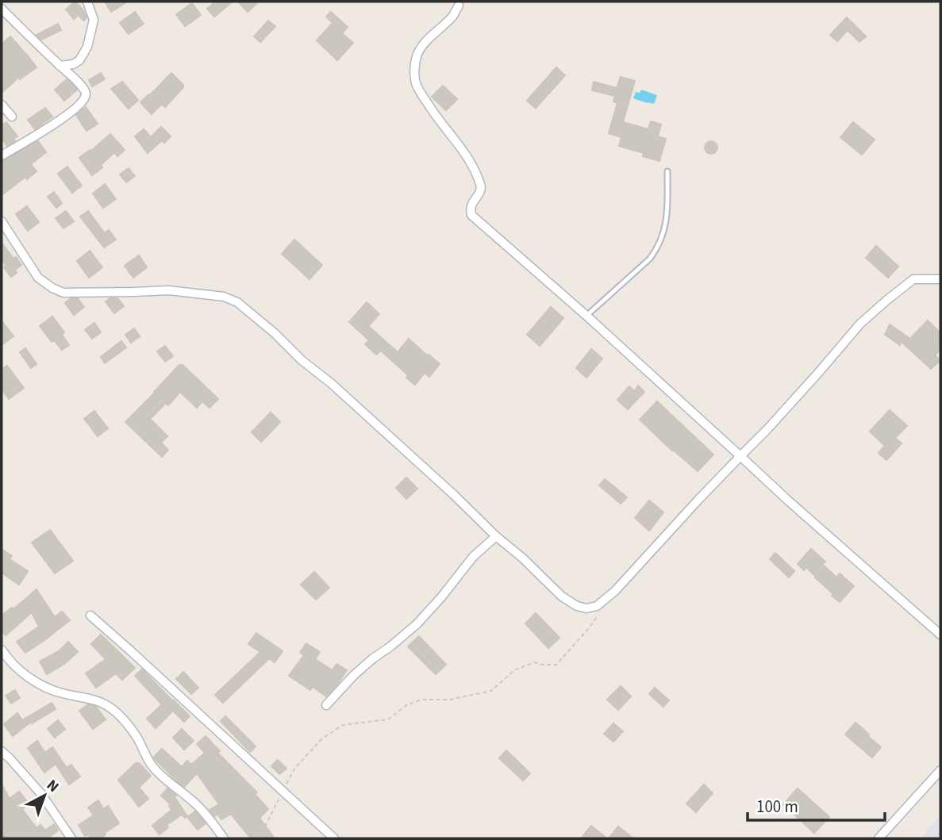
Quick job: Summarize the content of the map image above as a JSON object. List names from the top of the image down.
{
  "scale_bar": "100 m",
  "north": "top right"
}
